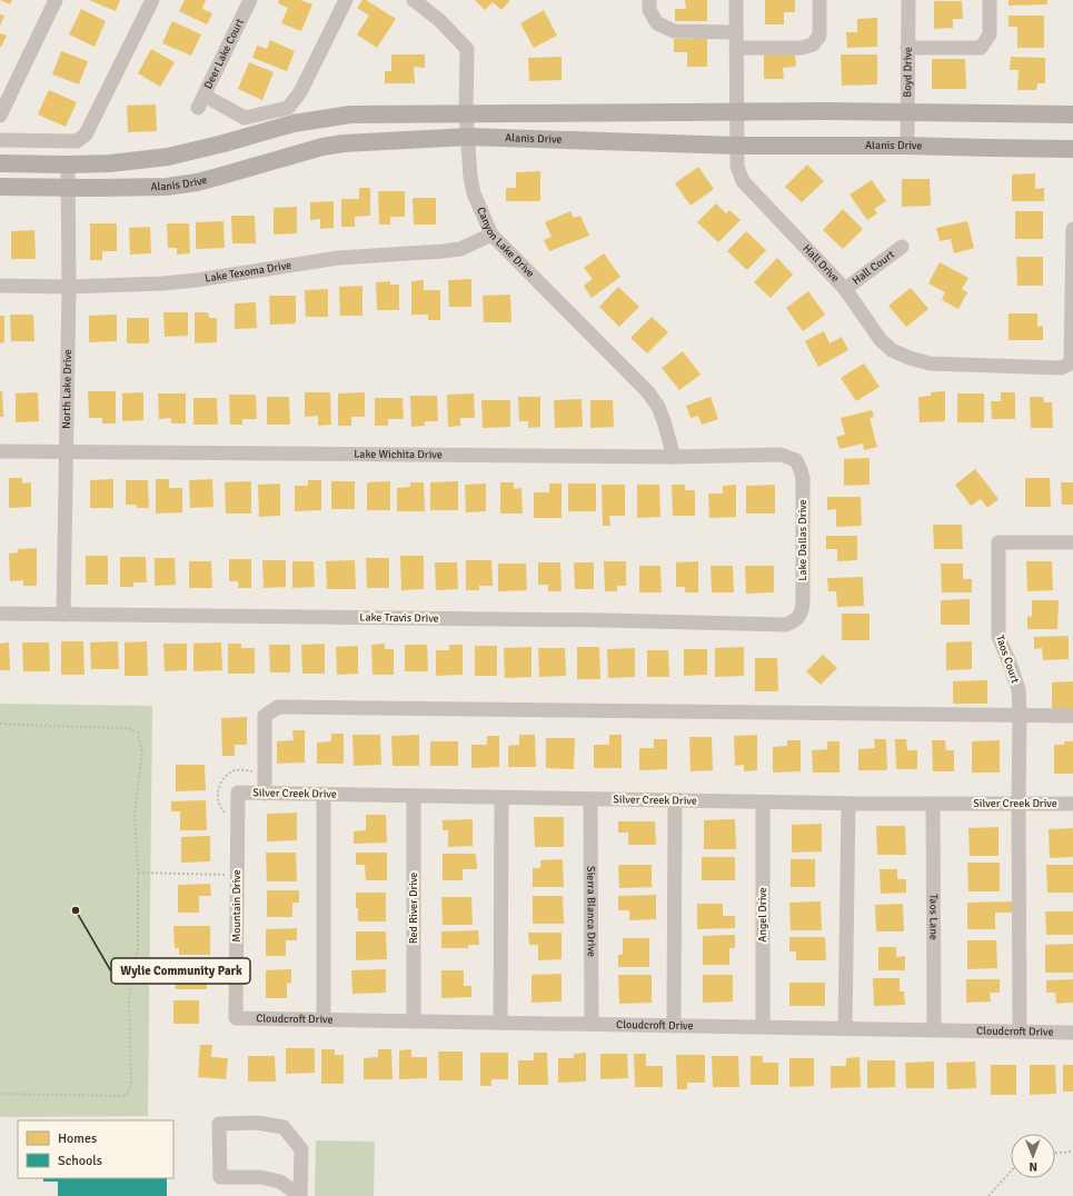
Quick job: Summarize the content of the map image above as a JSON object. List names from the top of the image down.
{
  "streets": {
    "main road": ["Alanis Drive"],
    "street": [
      "Deer Lake Court",
      "Boyd Drive",
      "Canyon Lake Drive",
      "Hall Drive",
      "Hall Court",
      "Lake Texoma Drive",
      "North Lake Drive",
      "Lake Wichita Drive",
      "Lake Dallas Drive",
      "Lake Travis Drive",
      "Taos Court",
      "Silver Creek Drive",
      "Mountain Drive",
      "Red River Drive",
      "Sierra Blanca Drive",
      "Angel Drive",
      "Taos Lane",
      "Cloudcroft Drive"
    ]
  },
  "crossings": [
    ["Boyd Drive", "Alanis Drive"],
    ["Alanis Drive", "Canyon Lake Drive"],
    ["Alanis Drive", "Hall Drive"],
    ["Alanis Drive", "North Lake Drive"],
    ["Canyon Lake Drive", "Lake Texoma Drive"],
    ["Canyon Lake Drive", "Lake Wichita Drive"],
    ["Hall Drive", "Hall Court"],
    ["Lake Texoma Drive", "North Lake Drive"],
    ["North Lake Drive", "Lake Wichita Drive"],
    ["North Lake Drive", "Lake Travis Drive"],
    ["Lake Wichita Drive", "Lake Dallas Drive"],
    ["Lake Dallas Drive", "Lake Travis Drive"],
    ["Taos Court", "Silver Creek Drive"],
    ["Taos Court", "Cloudcroft Drive"],
    ["Silver Creek Drive", "Mountain Drive"],
    ["Silver Creek Drive", "Red River Drive"],
    ["Silver Creek Drive", "Sierra Blanca Drive"],
    ["Silver Creek Drive", "Angel Drive"],
    ["Silver Creek Drive", "Taos Lane"],
    ["Mountain Drive", "Cloudcroft Drive"],
    ["Red River Drive", "Cloudcroft Drive"],
    ["Sierra Blanca Drive", "Cloudcroft Drive"],
    ["Angel Drive", "Cloudcroft Drive"],
    ["Taos Lane", "Cloudcroft Drive"]
  ],
  "places": ["Wylie Community Park"],
  "legend": ["Homes", "Schools"],
  "north": "bottom"
}
